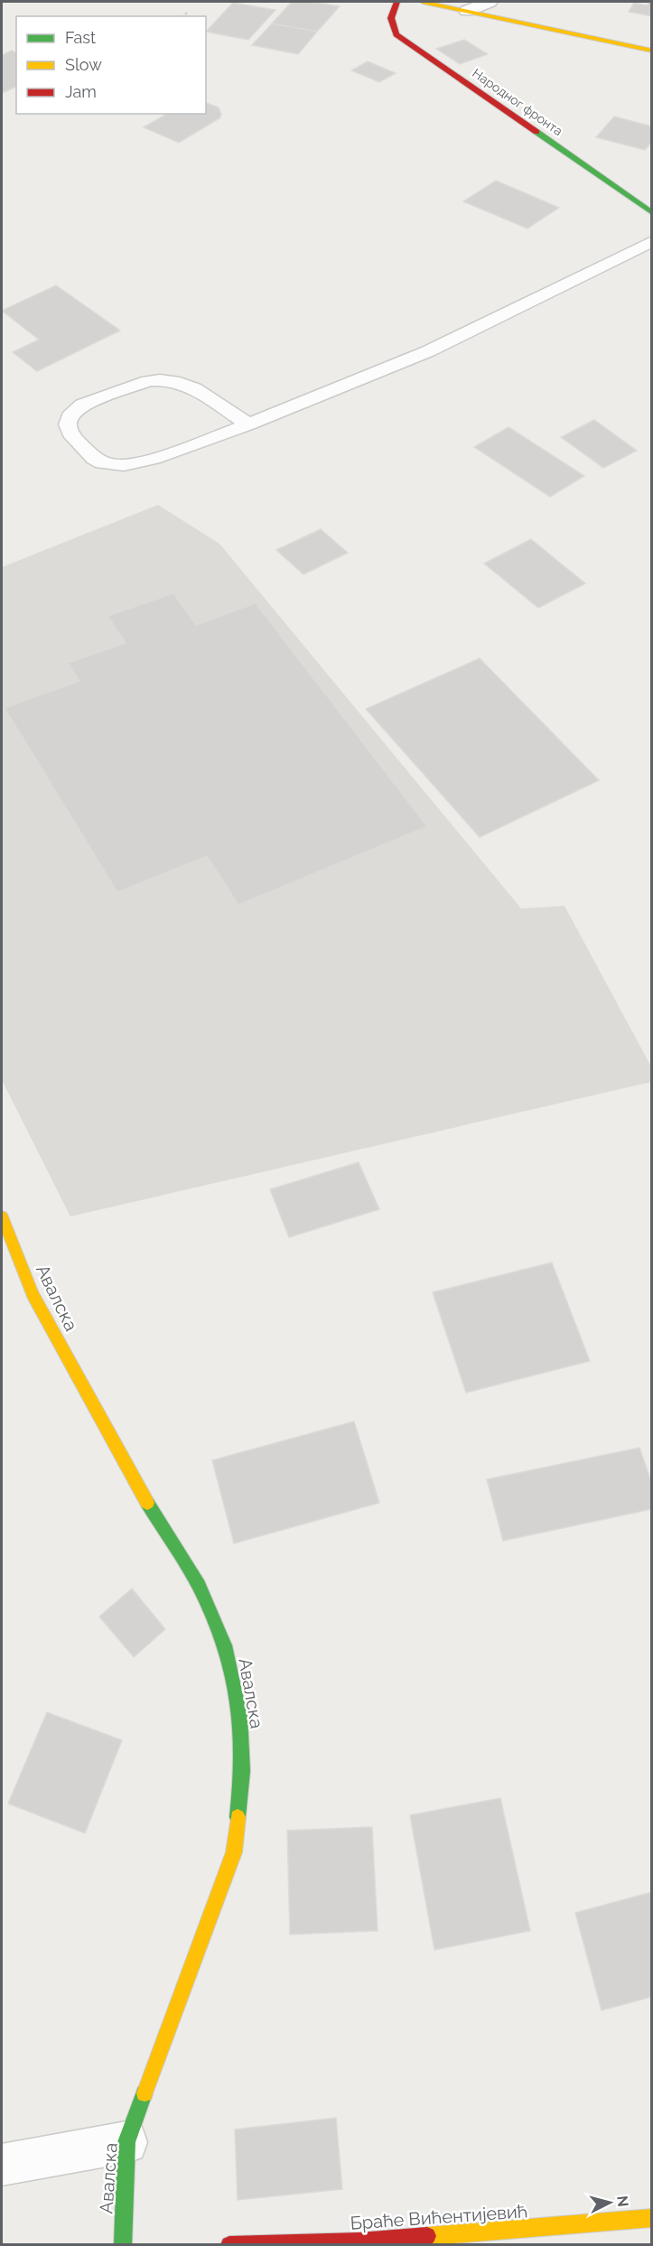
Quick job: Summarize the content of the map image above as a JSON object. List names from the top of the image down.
{
  "streets": {
    "street": ["Народног фронта", "Авалска", "Браће Вићентијевић"]
  },
  "legend": ["Fast", "Slow", "Jam"],
  "north": "right"
}
